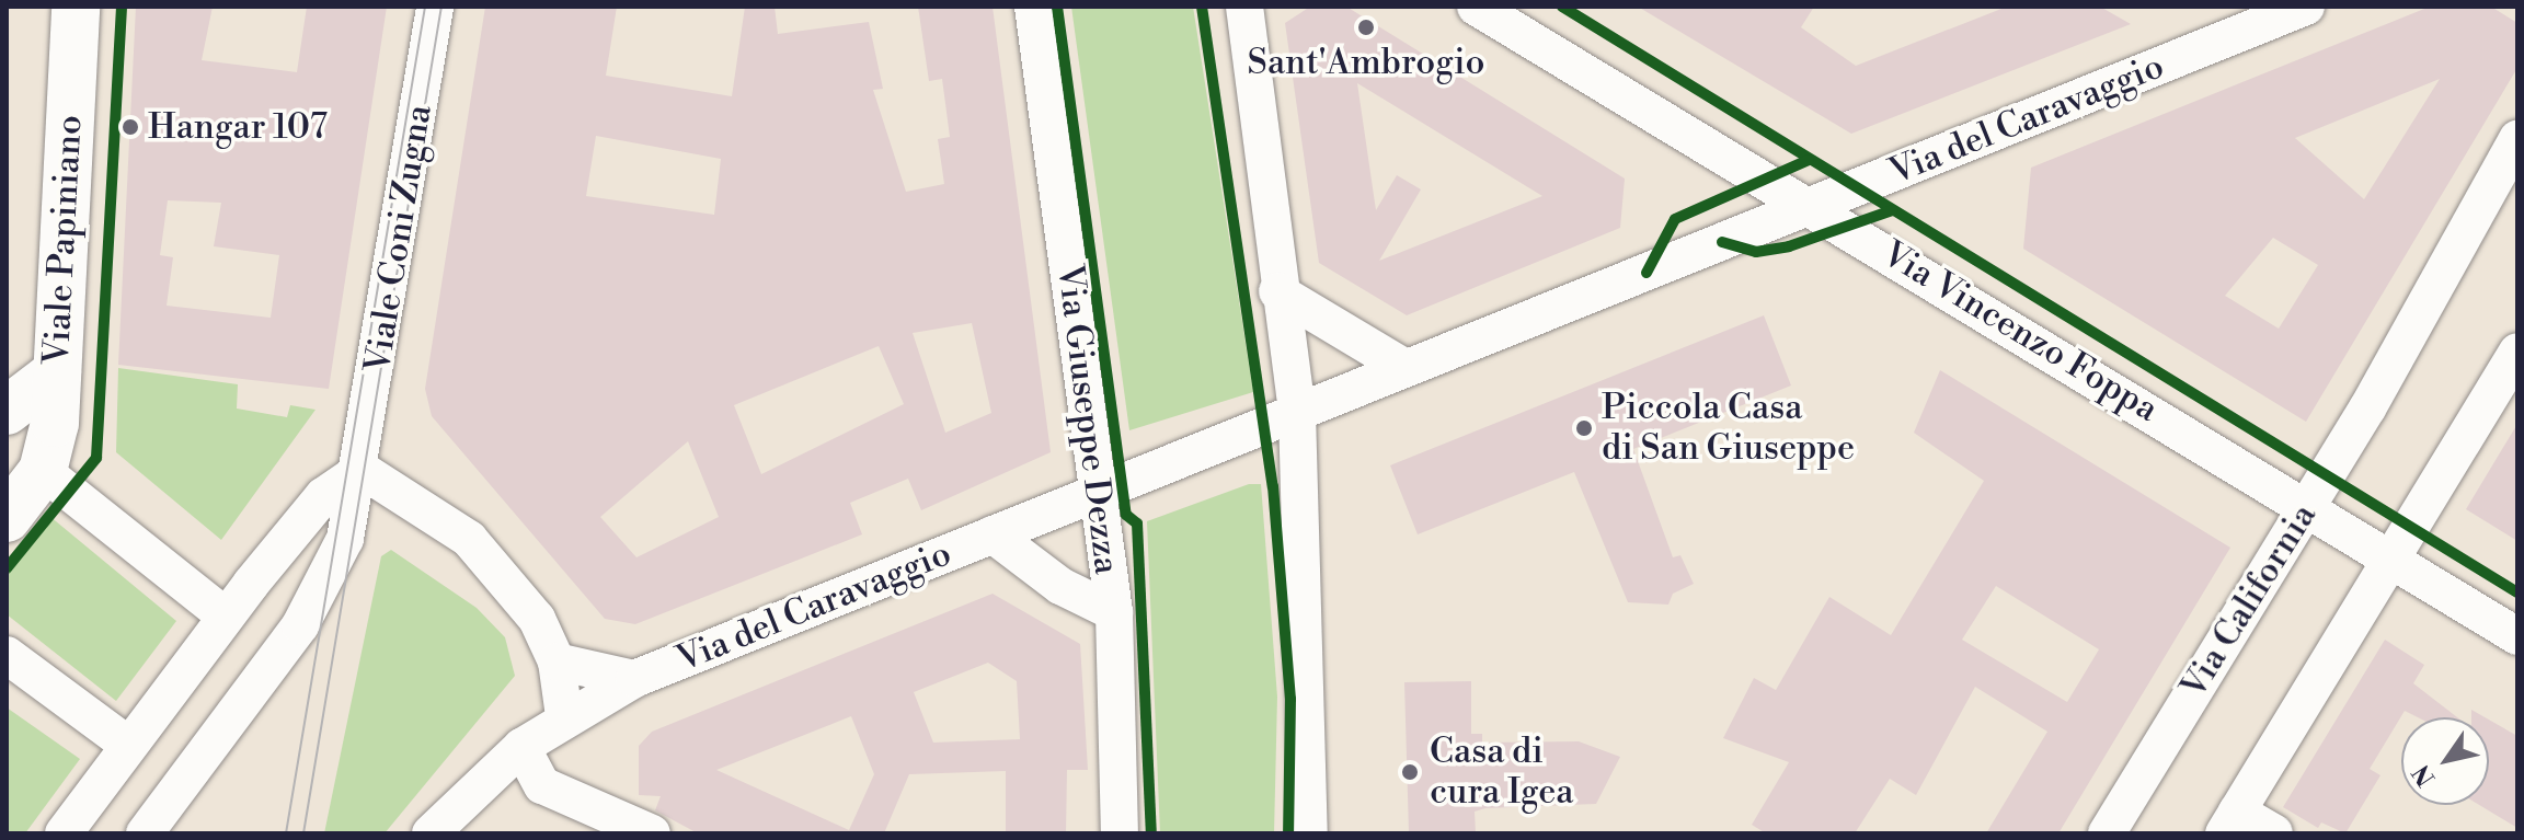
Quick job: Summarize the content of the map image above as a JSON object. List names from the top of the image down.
{
  "streets": {
    "main road": ["Viale Papiniano"],
    "street": [
      "Via del Caravaggio",
      "Viale Coni Zugna",
      "Via Vincenzo Foppa",
      "Via Giuseppe Dezza",
      "Via California"
    ]
  },
  "crossings": [
    ["Via del Caravaggio", "Via Vincenzo Foppa"],
    ["Via del Caravaggio", "Via Giuseppe Dezza"],
    ["Via Vincenzo Foppa", "Via California"]
  ],
  "places": [
    "Sant'Ambrogio",
    "Hangar 107",
    "Piccola Casa di San Giuseppe",
    "Casa di cura Igea"
  ],
  "north": "bottom left"
}
